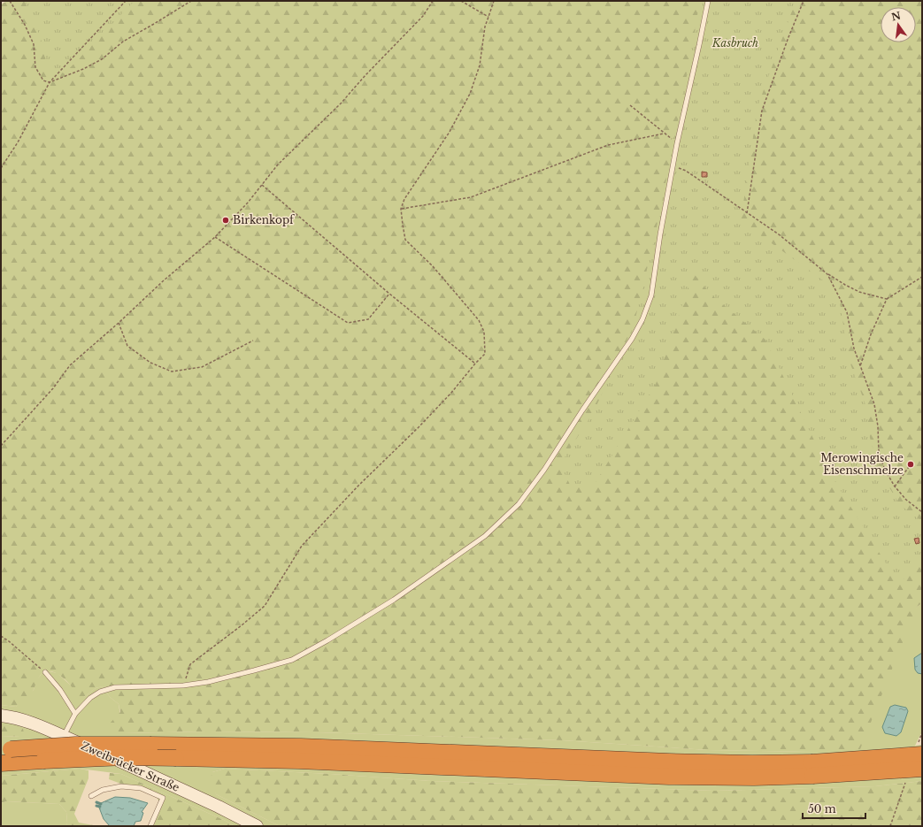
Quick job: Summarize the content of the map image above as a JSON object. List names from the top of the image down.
{
  "streets": {
    "main road": ["Zweibrücker Straße"]
  },
  "parks": ["Kasbruch"],
  "places": ["Birkenkopf", "Merowingische Eisenschmelze"],
  "scale_bar": "50 m",
  "north": "top"
}
